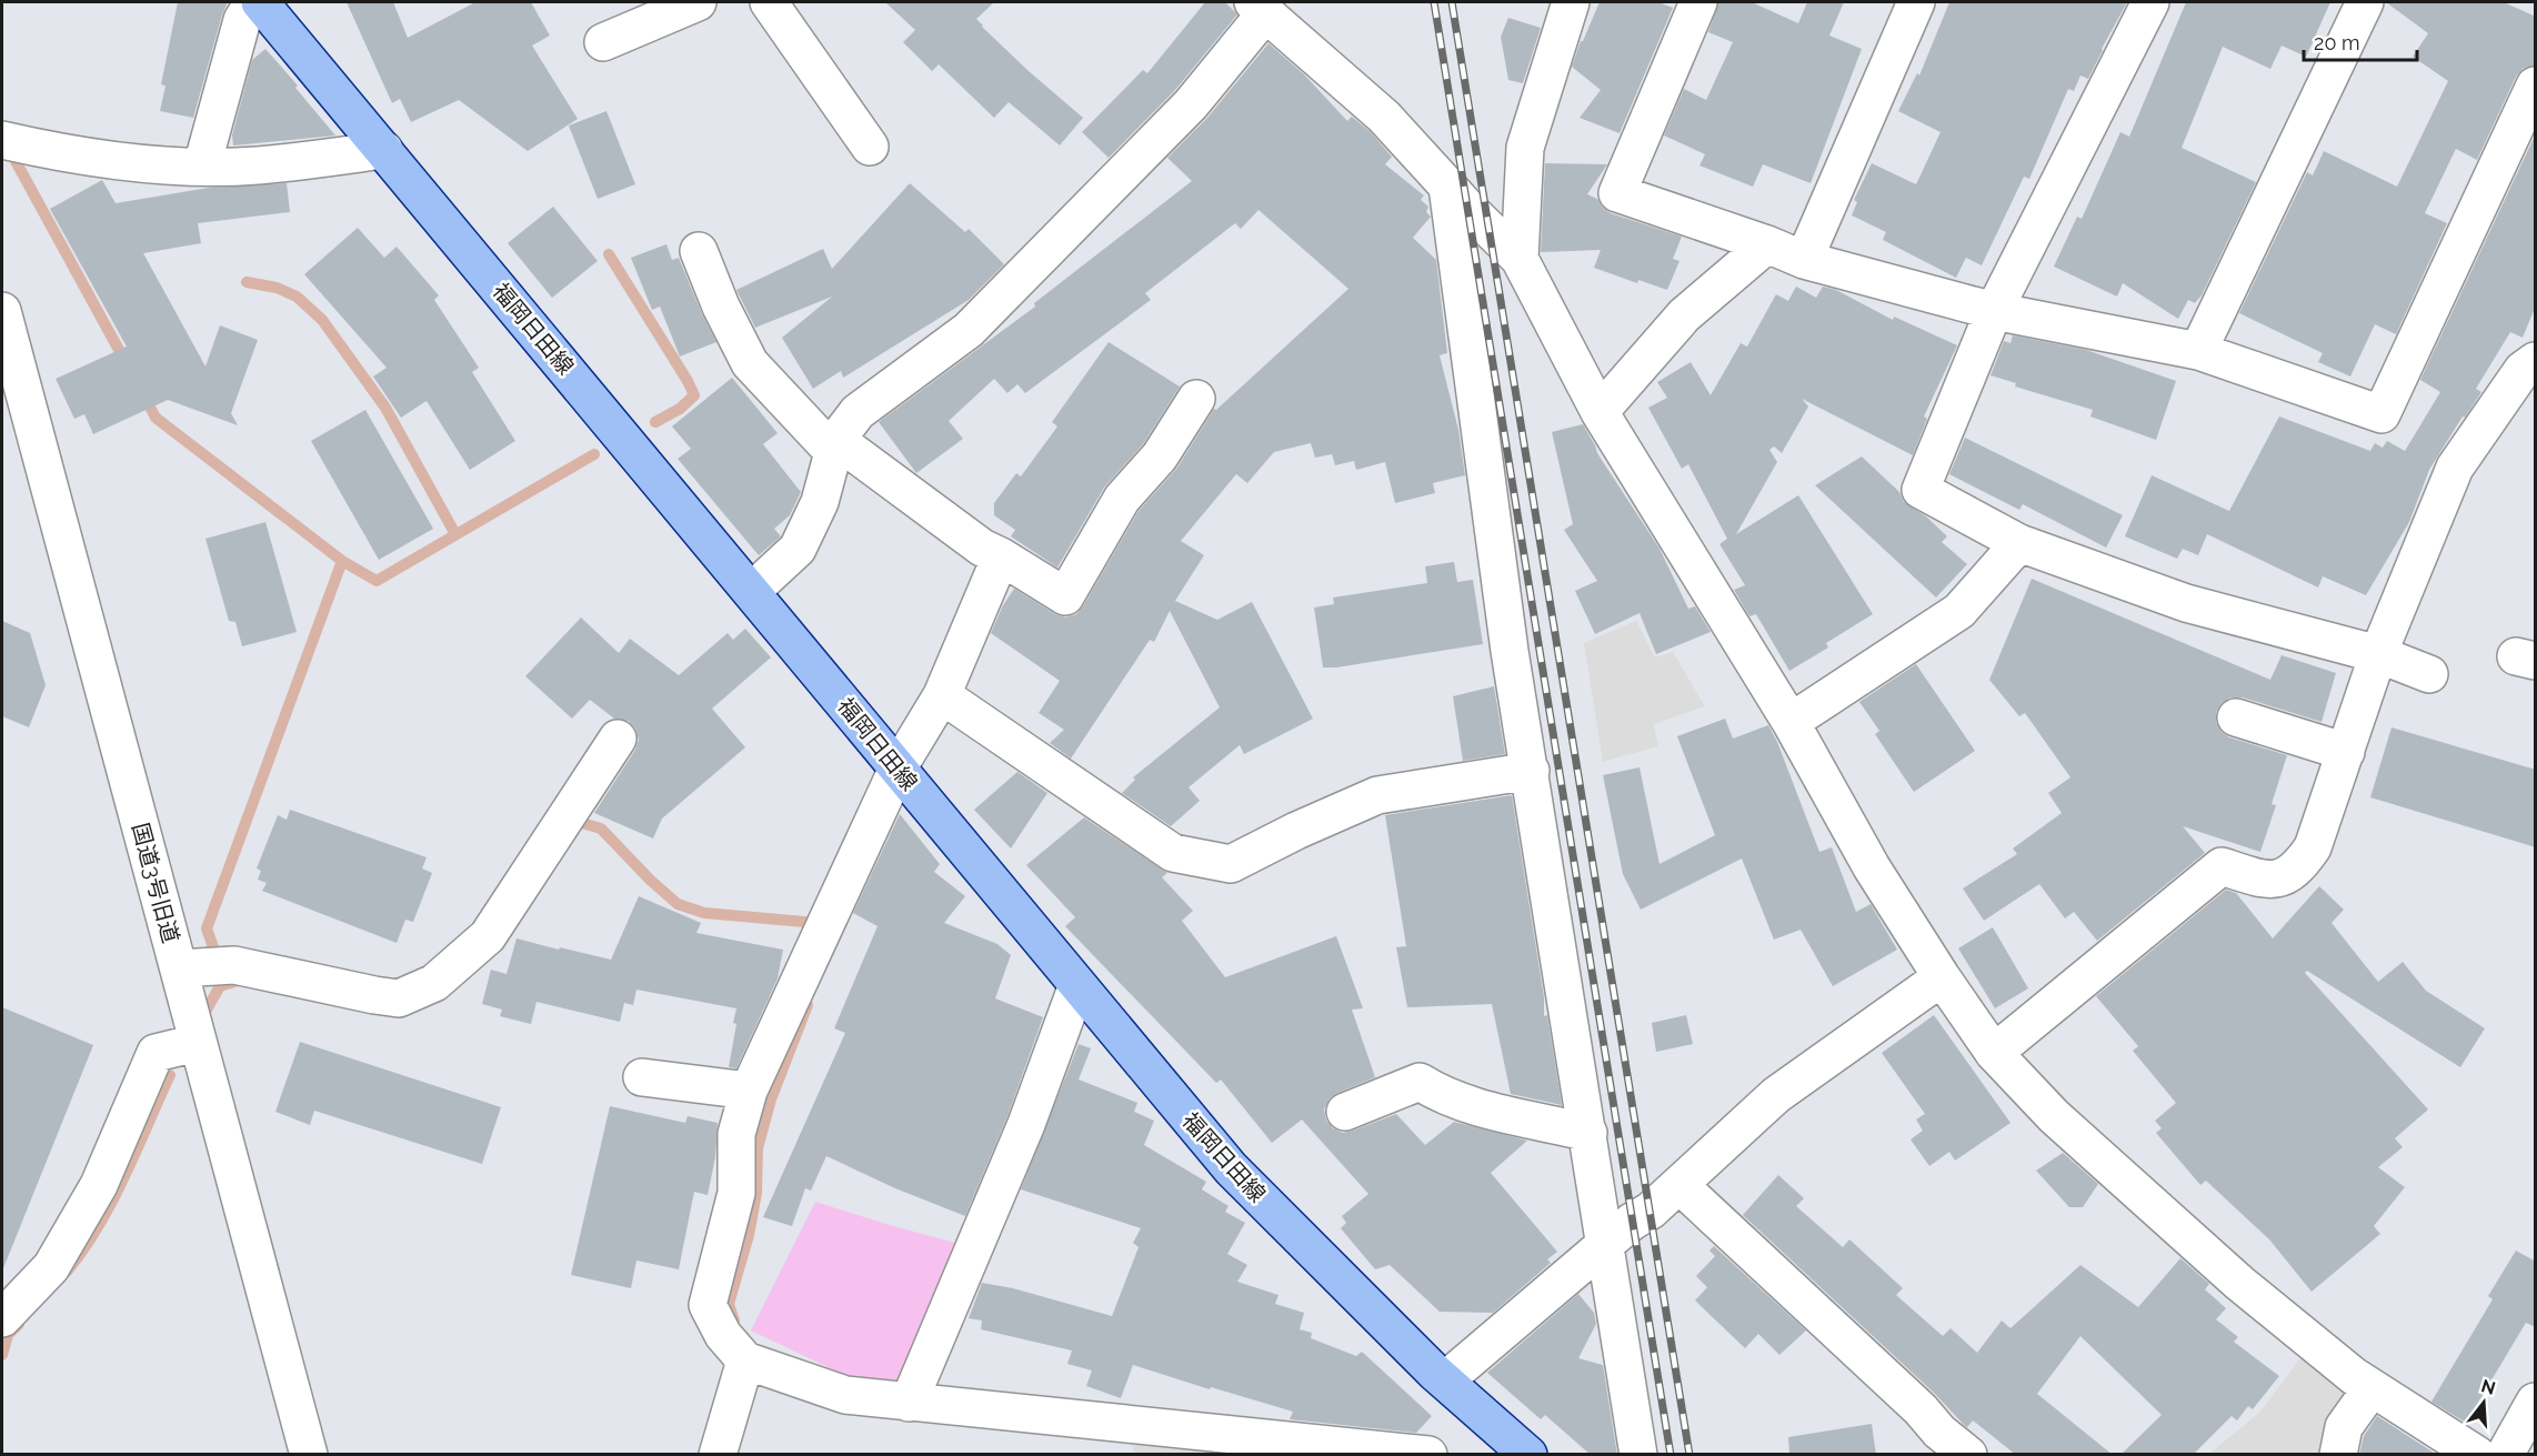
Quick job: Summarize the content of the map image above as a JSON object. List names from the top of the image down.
{
  "streets": {
    "main road": ["福岡日田線"],
    "street": ["国道3号旧道"]
  },
  "scale_bar": "20 m",
  "north": "top"
}
